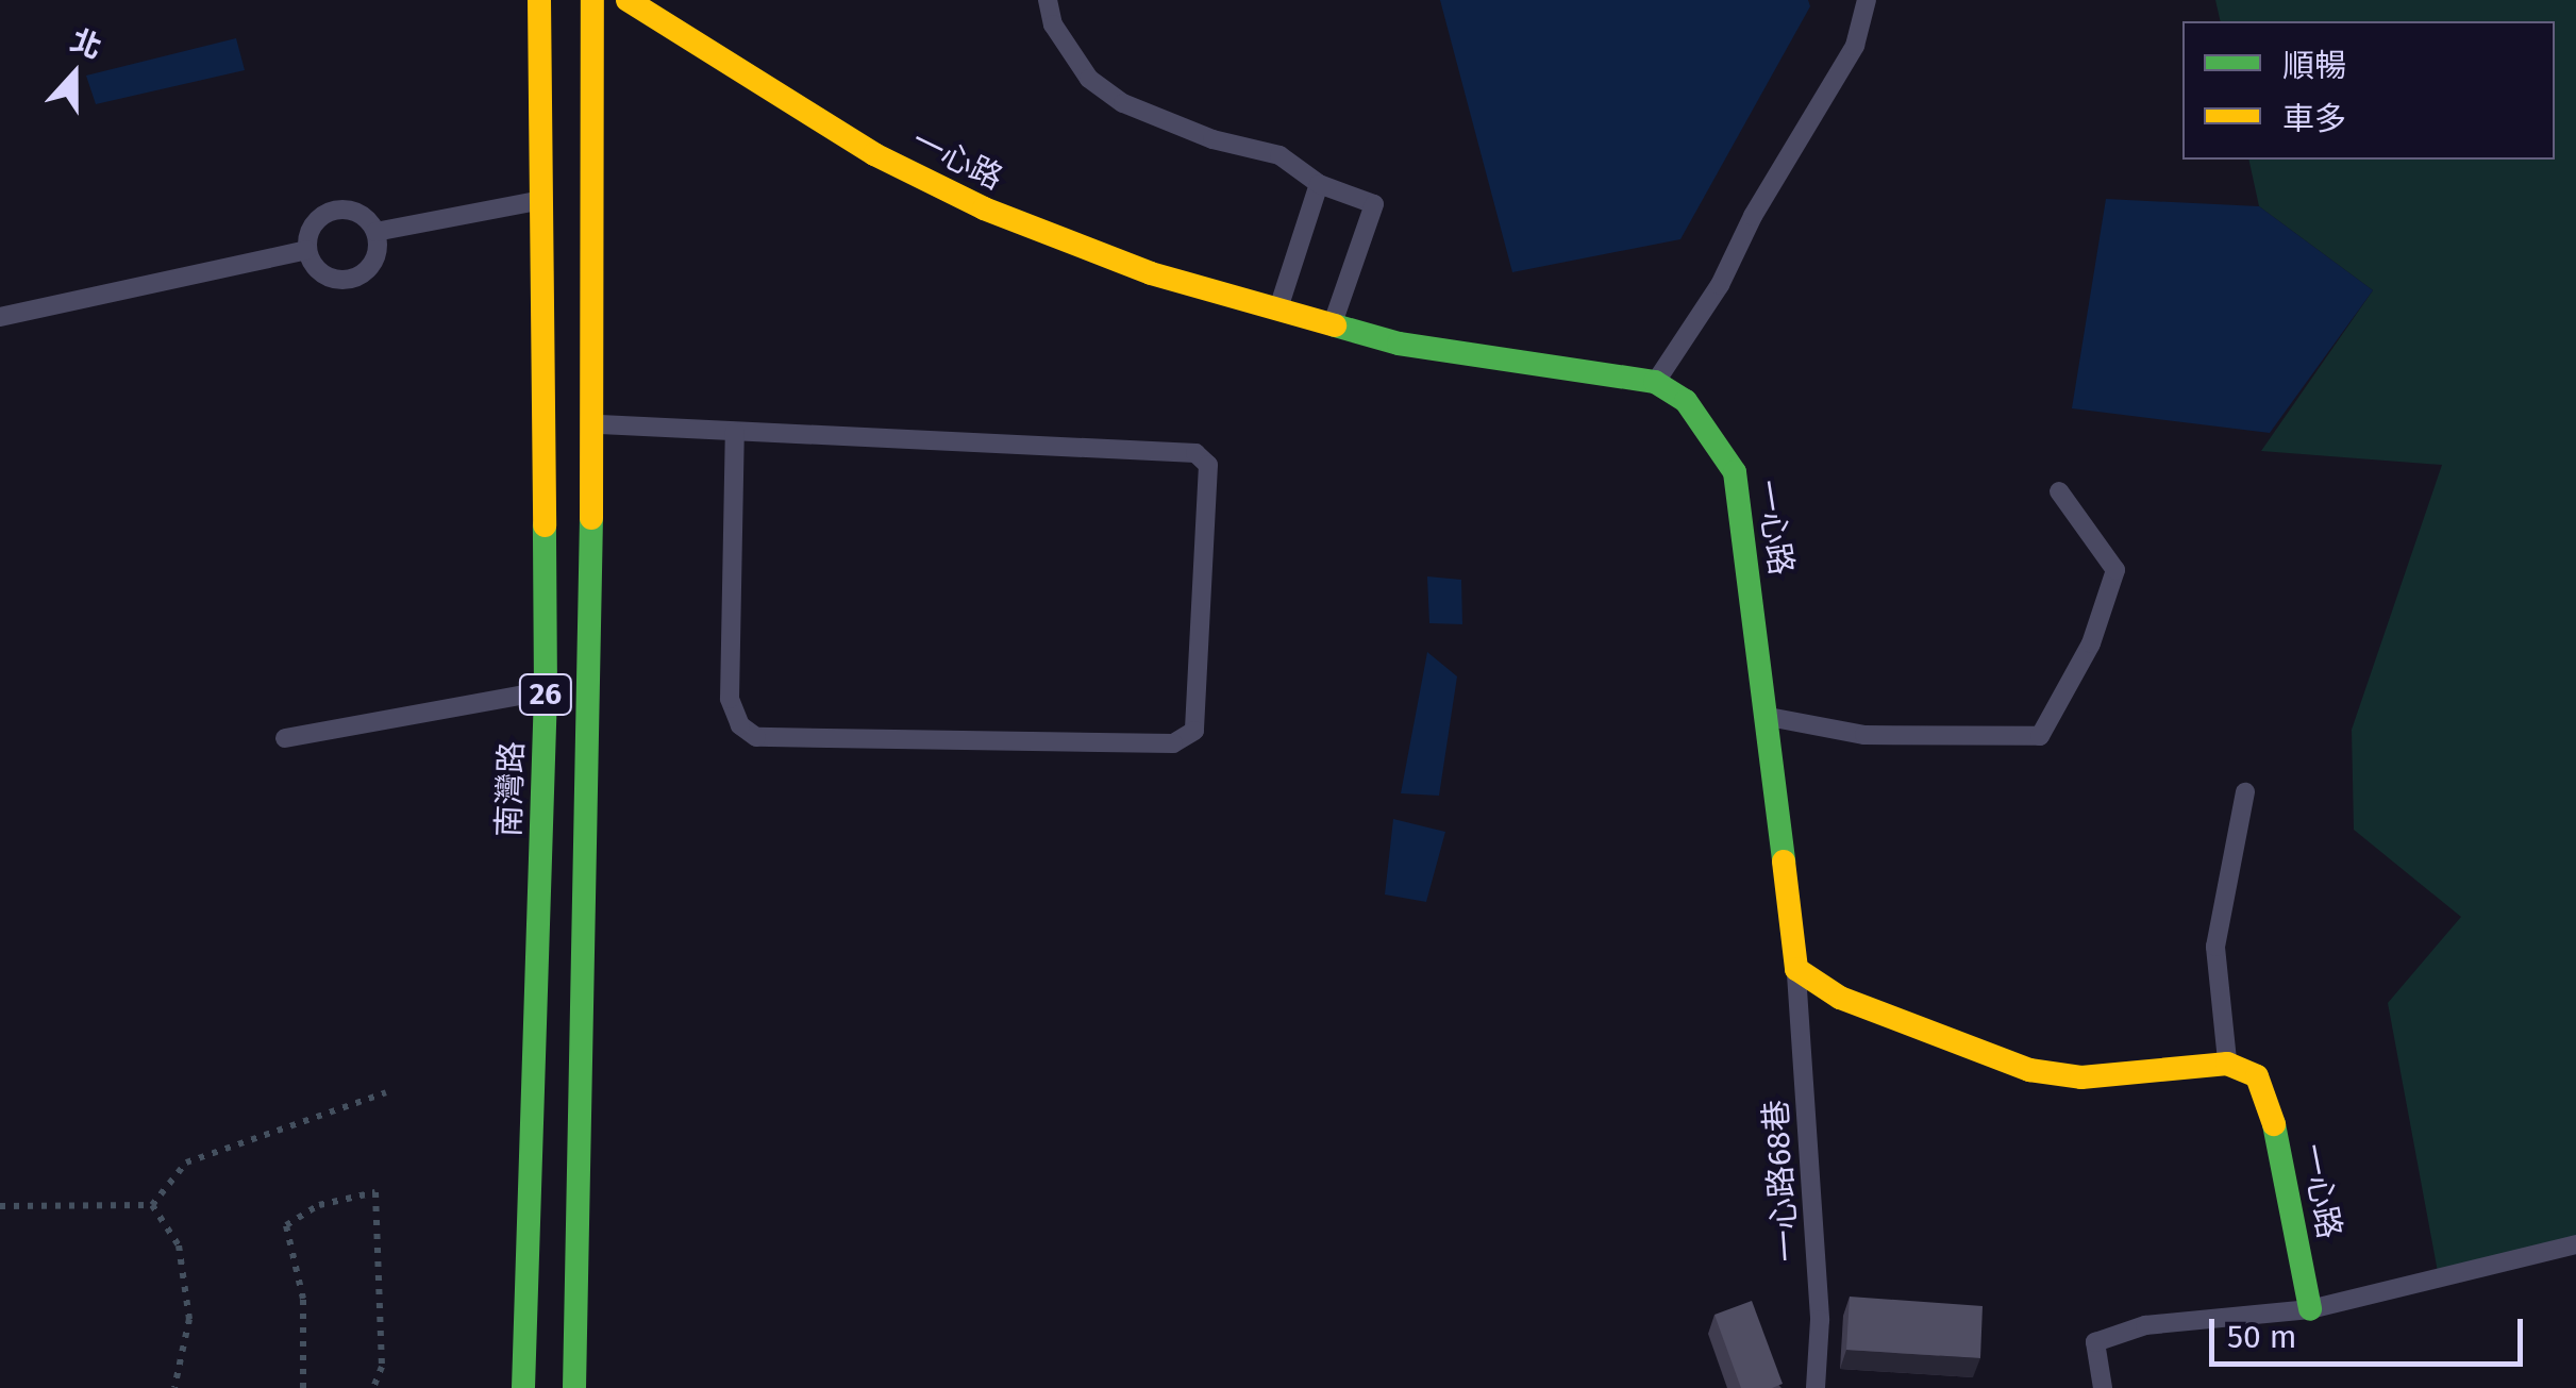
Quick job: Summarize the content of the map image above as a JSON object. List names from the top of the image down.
{
  "streets": {
    "main road": ["一心路", "26", "南灣路"],
    "lane": ["一心路68巷"]
  },
  "crossings": [
    ["一心路", "一心路68巷"]
  ],
  "legend": ["順暢", "車多"],
  "scale_bar": "50 m",
  "north": "top"
}
